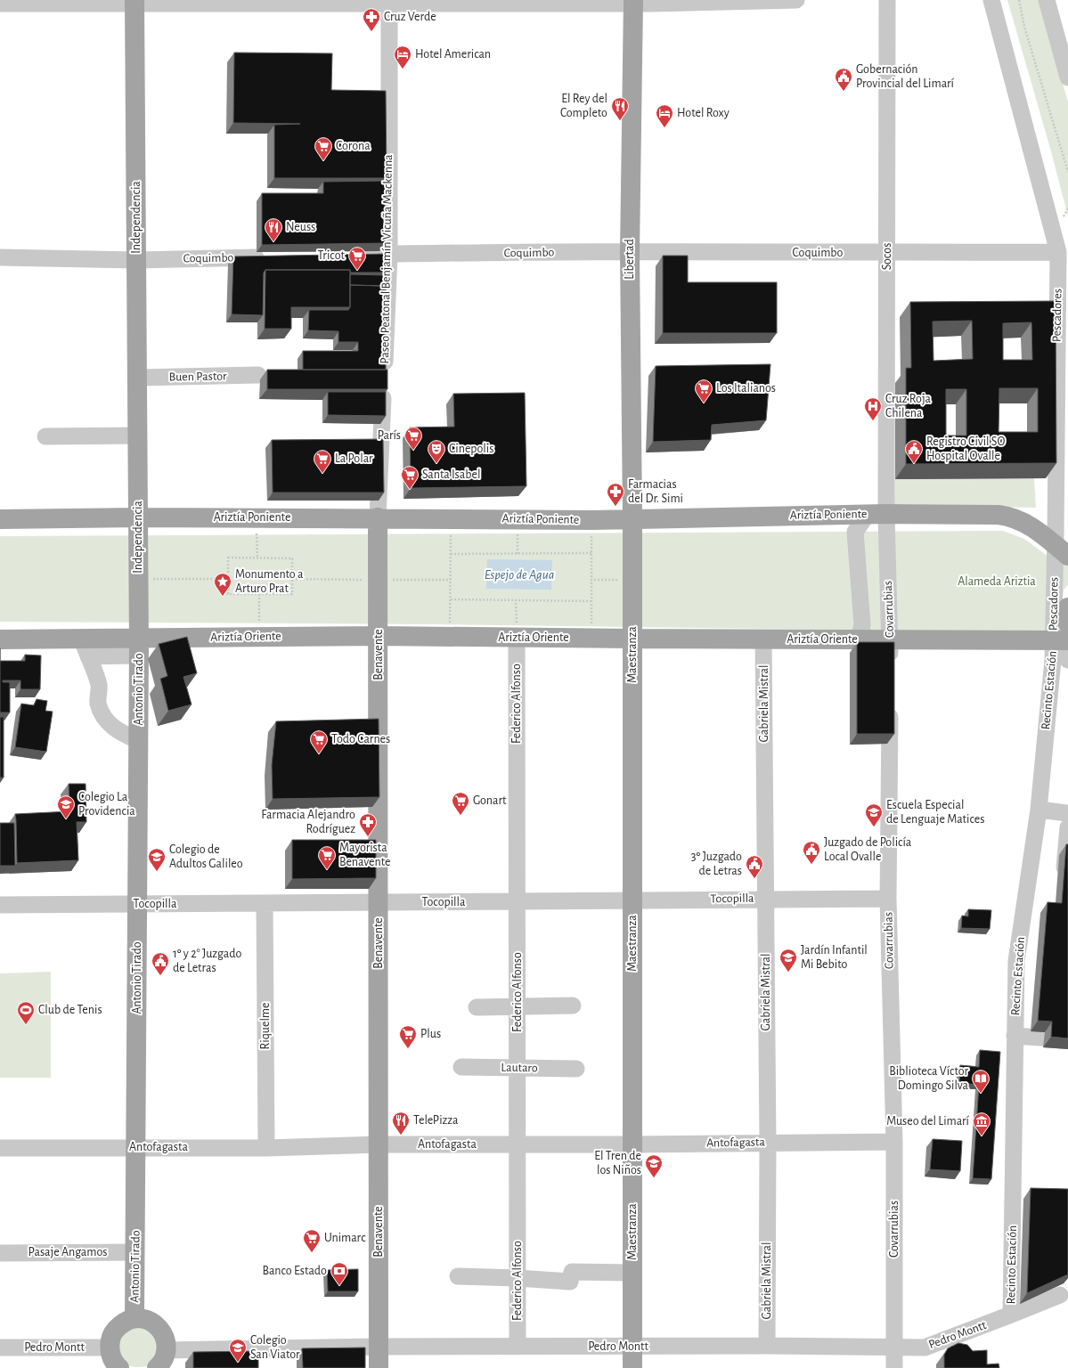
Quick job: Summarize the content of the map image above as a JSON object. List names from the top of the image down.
{
  "streets": {
    "main road": [
      "Independencia",
      "Libertad",
      "Ariztía Poniente",
      "Ariztía Oriente",
      "Benavente",
      "Maestranza",
      "Antonio Tirado"
    ],
    "street": [
      "Coquimbo",
      "Socos",
      "Paseo Peatonal Benjamín Vicuña Mackenna",
      "Pescadores",
      "Buen Pastor",
      "Covarrubias",
      "Recinto Estación",
      "Federico Alfonso",
      "Gabriela Mistral",
      "Tocopilla",
      "Riquelme",
      "Lautaro",
      "Antofagasta",
      "Pasaje Angamos",
      "Pedro Montt"
    ]
  },
  "crossings": [
    ["Independencia", "Coquimbo"],
    ["Independencia", "Buen Pastor"],
    ["Independencia", "Ariztía Poniente"],
    ["Independencia", "Ariztía Oriente"],
    ["Independencia", "Antonio Tirado"],
    ["Coquimbo", "Socos"],
    ["Coquimbo", "Paseo Peatonal Benjamín Vicuña Mackenna"],
    ["Coquimbo", "Libertad"],
    ["Coquimbo", "Pescadores"],
    ["Socos", "Ariztía Poniente"],
    ["Socos", "Covarrubias"],
    ["Paseo Peatonal Benjamín Vicuña Mackenna", "Ariztía Poniente"],
    ["Paseo Peatonal Benjamín Vicuña Mackenna", "Benavente"],
    ["Libertad", "Ariztía Poniente"],
    ["Libertad", "Maestranza"],
    ["Pescadores", "Ariztía Poniente"],
    ["Pescadores", "Ariztía Oriente"],
    ["Pescadores", "Recinto Estación"],
    ["Ariztía Poniente", "Covarrubias"],
    ["Ariztía Poniente", "Benavente"],
    ["Ariztía Poniente", "Maestranza"],
    ["Covarrubias", "Ariztía Oriente"],
    ["Covarrubias", "Tocopilla"],
    ["Covarrubias", "Antofagasta"],
    ["Covarrubias", "Pedro Montt"],
    ["Ariztía Oriente", "Benavente"],
    ["Ariztía Oriente", "Maestranza"],
    ["Ariztía Oriente", "Antonio Tirado"],
    ["Ariztía Oriente", "Recinto Estación"],
    ["Ariztía Oriente", "Federico Alfonso"],
    ["Ariztía Oriente", "Gabriela Mistral"],
    ["Benavente", "Tocopilla"],
    ["Benavente", "Antofagasta"],
    ["Benavente", "Pedro Montt"],
    ["Maestranza", "Tocopilla"],
    ["Maestranza", "Antofagasta"],
    ["Maestranza", "Pedro Montt"],
    ["Antonio Tirado", "Tocopilla"],
    ["Antonio Tirado", "Antofagasta"],
    ["Antonio Tirado", "Pasaje Angamos"],
    ["Recinto Estación", "Pedro Montt"],
    ["Federico Alfonso", "Tocopilla"],
    ["Federico Alfonso", "Lautaro"],
    ["Federico Alfonso", "Antofagasta"],
    ["Federico Alfonso", "Pedro Montt"],
    ["Gabriela Mistral", "Tocopilla"],
    ["Gabriela Mistral", "Antofagasta"],
    ["Gabriela Mistral", "Pedro Montt"],
    ["Tocopilla", "Riquelme"],
    ["Riquelme", "Antofagasta"]
  ],
  "water": ["Espejo de Agua"],
  "parks": ["Alameda Ariztia"],
  "places": {
    "pharmacy": ["Cruz Verde", "Farmacias del Dr. Simi", "Farmacia Alejandro Rodríguez"],
    "hotel": ["Hotel American", "Hotel Roxy"],
    "public building": [
      "Gobernación Provincial del Limarí",
      "Registro Civil SO Hospital Ovalle",
      "Juzgado de Policía Local Ovalle",
      "3º Juzgado de Letras",
      "1º y 2° Juzgado de Letras"
    ],
    "restaurant": ["El Rey del Completo", "Neuss", "TelePizza"],
    "supermarket": [
      "Corona",
      "Tricot",
      "Los Italianos",
      "París",
      "La Polar",
      "Santa Isabel",
      "Todo Carnes",
      "Gonart",
      "Mayorista Benavente",
      "Plus",
      "Unimarc"
    ],
    "hospital": ["Cruz Roja Chilena"],
    "theatre": ["Cinepolis"],
    "place": ["Monumento a Arturo Prat"],
    "school or university": [
      "Colegio La Providencia",
      "Escuela Especial de Lenguaje Matices",
      "Colegio de Adultos Galileo",
      "Jardín Infantil Mi Bebito",
      "El Tren de los Niños",
      "Colegio San Viator"
    ],
    "sports": ["Club de Tenis"],
    "library": ["Biblioteca Víctor Domingo Silva"],
    "museum": ["Museo del Limarí"],
    "bank": ["Banco Estado"]
  }
}
